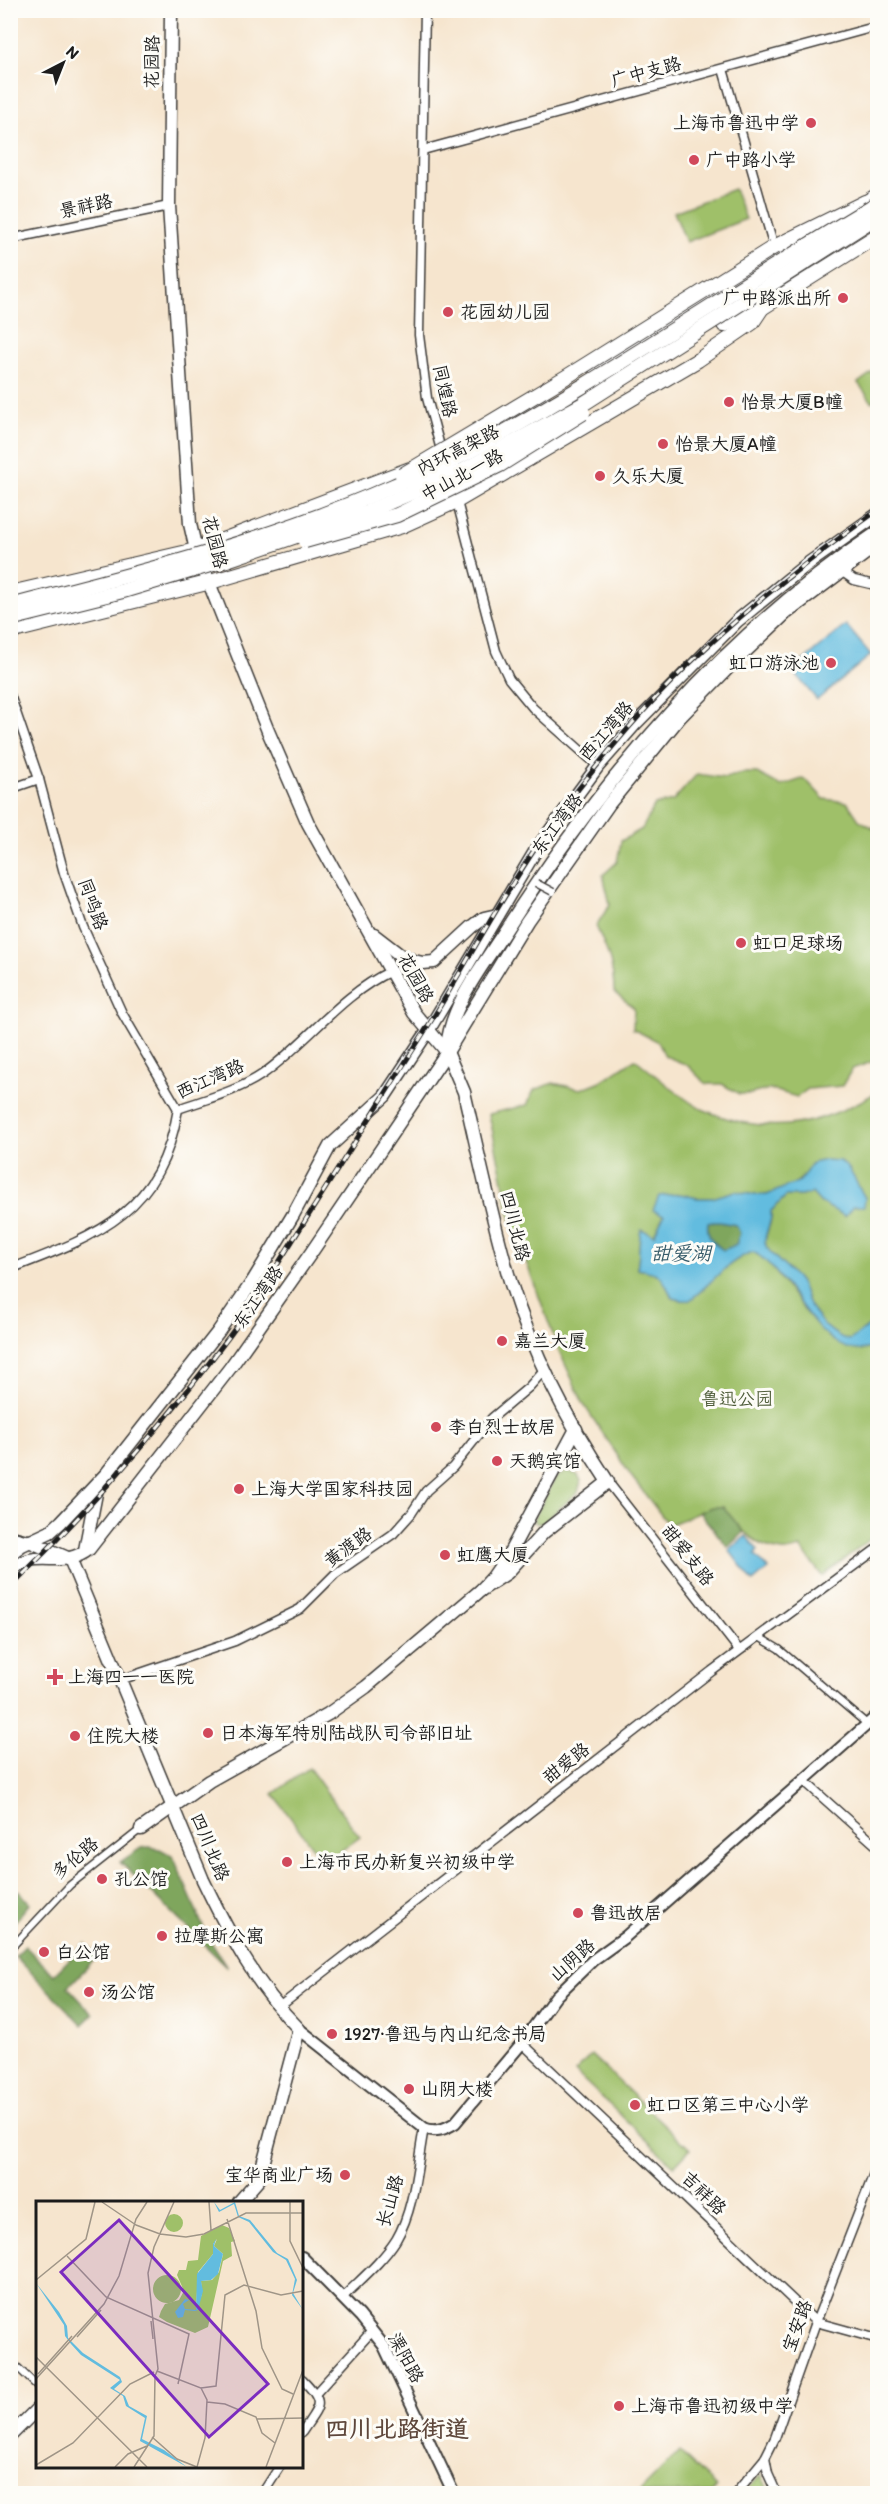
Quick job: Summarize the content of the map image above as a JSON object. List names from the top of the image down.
{
  "streets": {
    "main road": [
      "花园路",
      "内环高架路",
      "中山北一路",
      "西江湾路",
      "东江湾路",
      "四川北路",
      "多伦路"
    ],
    "street": [
      "广中支路",
      "景祥路",
      "同煌路",
      "同鸣路",
      "黄渡路",
      "甜爱支路",
      "甜爱路",
      "山阴路",
      "吉祥路",
      "长山路",
      "宝安路",
      "溧阳路"
    ]
  },
  "crossings": [
    ["花园路", "景祥路"],
    ["花园路", "中山北一路"],
    ["花园路", "西江湾路"],
    ["花园路", "东江湾路"],
    ["花园路", "四川北路"],
    ["广中支路", "同煌路"],
    ["同煌路", "中山北一路"],
    ["同煌路", "西江湾路"],
    ["内环高架路", "中山北一路"],
    ["西江湾路", "东江湾路"],
    ["西江湾路", "同鸣路"],
    ["西江湾路", "四川北路"],
    ["东江湾路", "四川北路"],
    ["四川北路", "黄渡路"],
    ["四川北路", "甜爱支路"],
    ["四川北路", "甜爱路"],
    ["四川北路", "多伦路"],
    ["甜爱支路", "甜爱路"],
    ["山阴路", "吉祥路"],
    ["山阴路", "长山路"],
    ["吉祥路", "宝安路"],
    ["长山路", "溧阳路"]
  ],
  "districts": ["四川北路街道"],
  "water": ["甜爱湖"],
  "parks": ["鲁迅公园"],
  "places": {
    "other": [
      "上海市鲁迅中学",
      "广中路小学",
      "广中路派出所",
      "花园幼儿园",
      "怡景大厦B幢",
      "怡景大厦A幢",
      "久乐大厦",
      "虹口游泳池",
      "虹口足球场",
      "嘉兰大厦",
      "李白烈士故居",
      "天鹅宾馆",
      "上海大学国家科技园",
      "虹鹰大厦",
      "日本海军特别陆战队司令部旧址",
      "住院大楼",
      "上海市民办新复兴初级中学",
      "孔公馆",
      "鲁迅故居",
      "拉摩斯公寓",
      "白公馆",
      "汤公馆",
      "1927·鲁迅与内山纪念书局",
      "山阴大楼",
      "虹口区第三中心小学",
      "宝华商业广场",
      "上海市鲁迅初级中学"
    ],
    "health": ["上海四一一医院"]
  },
  "north": "top right"
}
